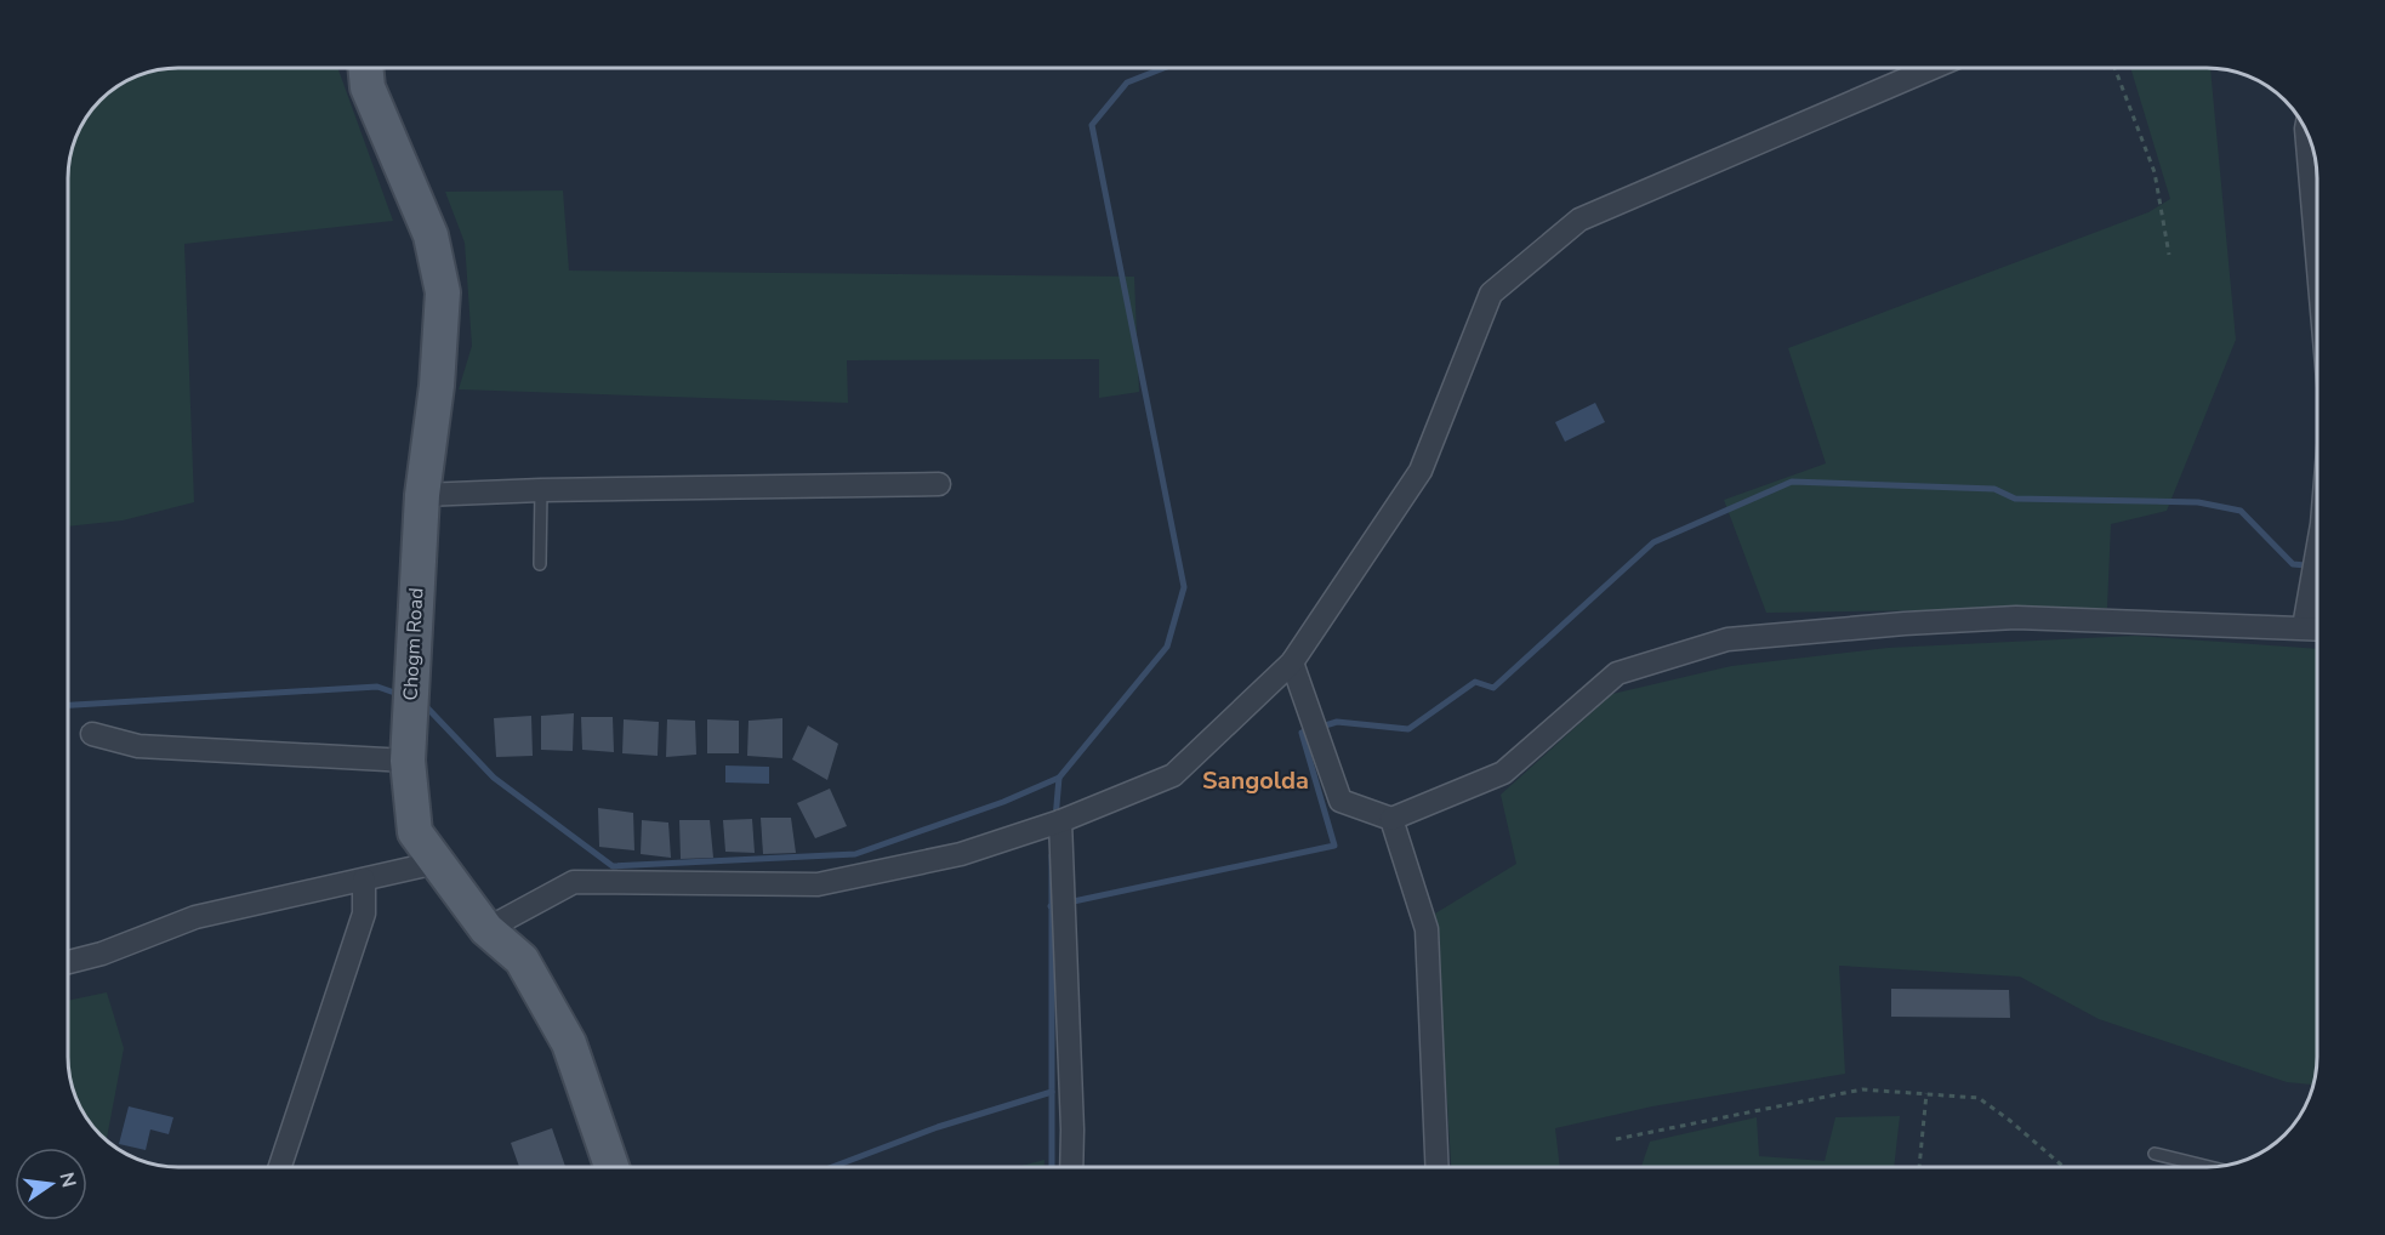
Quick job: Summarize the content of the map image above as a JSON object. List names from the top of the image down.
{
  "streets": {
    "main road": ["Chogm Road"]
  },
  "districts": ["Sangolda"],
  "north": "right"
}
